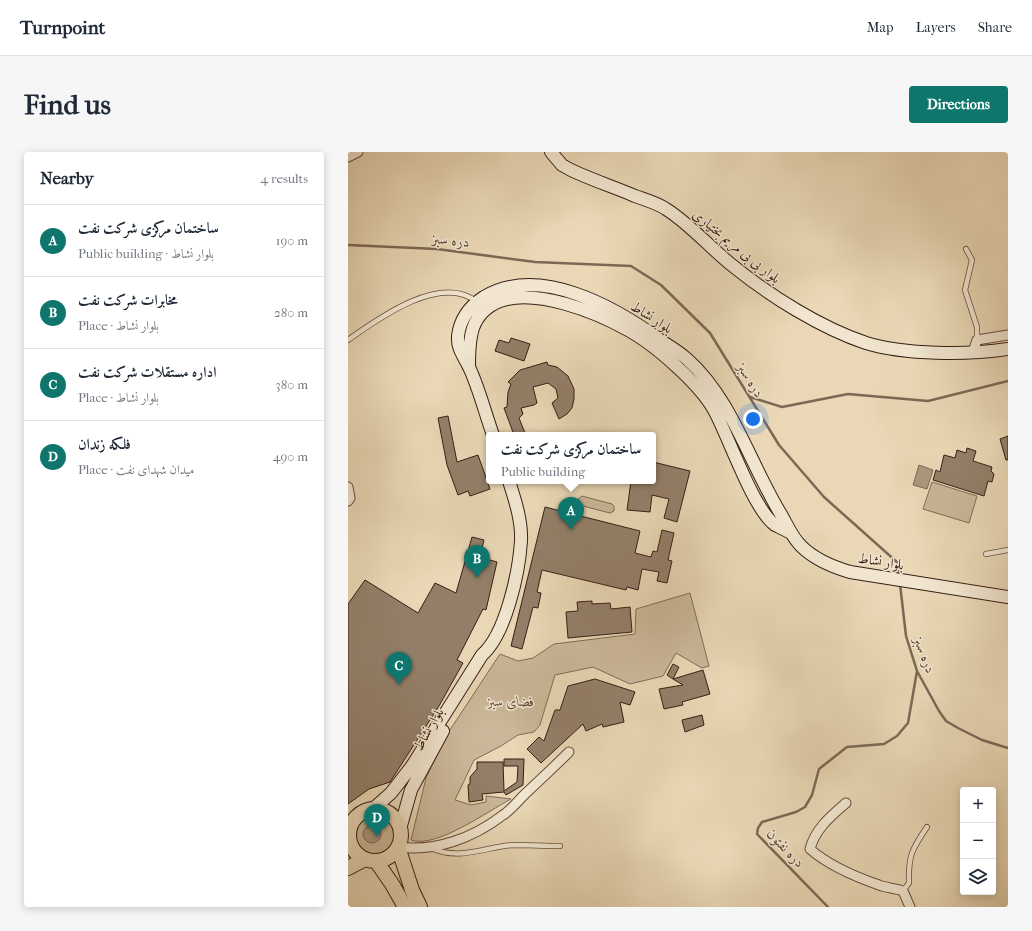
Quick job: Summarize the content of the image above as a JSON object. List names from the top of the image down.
{
  "streets": {
    "main road": ["بلوار بی بی مریم بختیاری", "بلوار نشاط"]
  },
  "water": ["دره سبز", "دره نفتون"],
  "parks": ["فضای سبز"],
  "page": {
    "header": "Turnpoint",
    "nav": ["Map", "Layers", "Share"],
    "buttons": "Directions",
    "title": "Find us",
    "heading": ["Nearby", "4 results"],
    "list": [
      {
        "mark": "A",
        "name": "ساختمان مرکزی شرکت نفت",
        "note": "Public building · بلوار نشاط",
        "value": "190 m"
      },
      {
        "mark": "B",
        "name": "مخابرات شرکت نفت",
        "note": "Place · بلوار نشاط",
        "value": "280 m"
      },
      {
        "mark": "C",
        "name": "اداره مستقلات شرکت نفت",
        "note": "Place · بلوار نشاط",
        "value": "380 m"
      },
      {
        "mark": "D",
        "name": "فلکه زندان",
        "note": "Place · میدان شهدای نفت",
        "value": "490 m"
      }
    ],
    "popup": ["ساختمان مرکزی شرکت نفت", "Public building"],
    "pins": [
      "A",
      "B",
      "C",
      "D"
    ],
    "map_buttons": ["+", "−"]
  }
}
